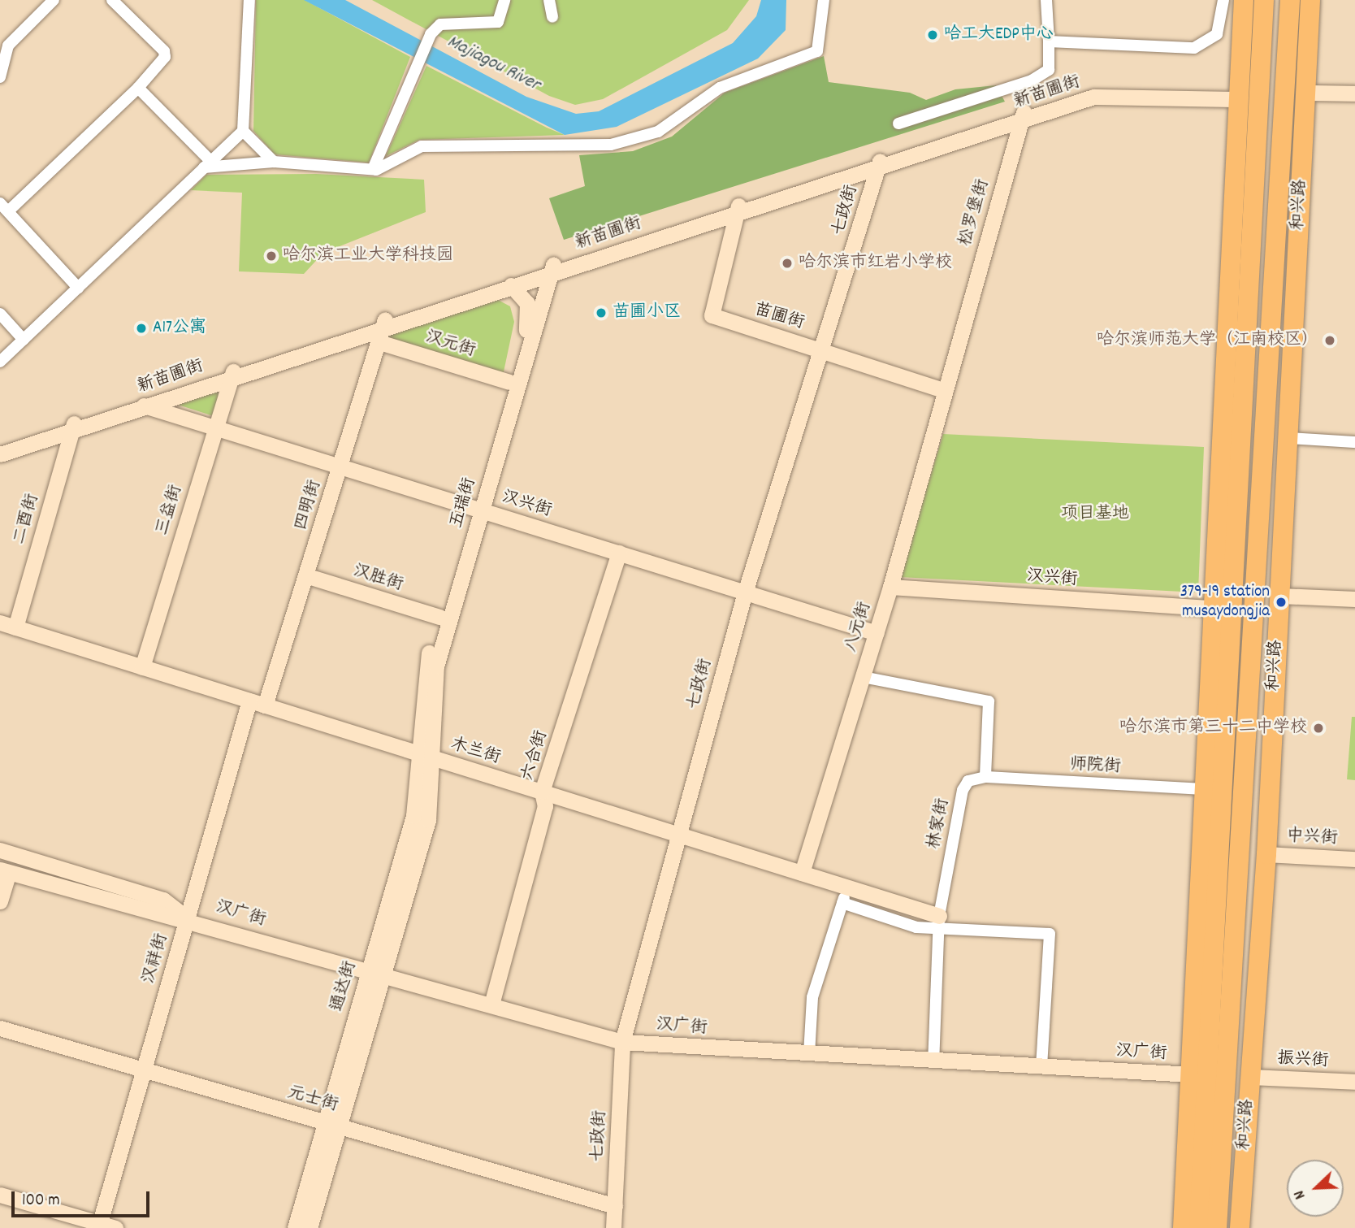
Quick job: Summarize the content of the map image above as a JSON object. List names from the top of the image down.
{
  "streets": {
    "highway": ["和兴路"],
    "street": [
      "新苗圃街",
      "七政街",
      "松罗堡街",
      "苗圃街",
      "汉元街",
      "五瑞街",
      "汉兴街",
      "四明街",
      "三益街",
      "二酉街",
      "汉胜街",
      "八元街",
      "木兰街",
      "六合街",
      "师院街",
      "林家街",
      "中兴街",
      "汉广街",
      "汉祥街",
      "通达街",
      "振兴街",
      "元士街"
    ]
  },
  "crossings": [
    ["新苗圃街", "七政街"],
    ["新苗圃街", "松罗堡街"],
    ["新苗圃街", "苗圃街"],
    ["新苗圃街", "汉元街"],
    ["新苗圃街", "五瑞街"],
    ["新苗圃街", "汉兴街"],
    ["新苗圃街", "四明街"],
    ["新苗圃街", "三益街"],
    ["新苗圃街", "二酉街"],
    ["和兴路", "中兴街"],
    ["和兴路", "振兴街"],
    ["七政街", "苗圃街"],
    ["七政街", "汉兴街"],
    ["七政街", "木兰街"],
    ["七政街", "汉广街"],
    ["七政街", "元士街"],
    ["松罗堡街", "苗圃街"],
    ["松罗堡街", "八元街"],
    ["苗圃街", "八元街"],
    ["汉元街", "五瑞街"],
    ["汉元街", "四明街"],
    ["五瑞街", "汉兴街"],
    ["五瑞街", "汉胜街"],
    ["五瑞街", "木兰街"],
    ["五瑞街", "通达街"],
    ["汉兴街", "四明街"],
    ["汉兴街", "三益街"],
    ["汉兴街", "八元街"],
    ["汉兴街", "六合街"],
    ["四明街", "汉胜街"],
    ["四明街", "木兰街"],
    ["三益街", "木兰街"],
    ["二酉街", "木兰街"],
    ["八元街", "木兰街"],
    ["木兰街", "六合街"],
    ["木兰街", "林家街"],
    ["木兰街", "汉祥街"],
    ["木兰街", "通达街"],
    ["六合街", "汉广街"],
    ["师院街", "林家街"],
    ["林家街", "汉广街"],
    ["汉广街", "汉祥街"],
    ["汉广街", "通达街"],
    ["汉祥街", "元士街"],
    ["通达街", "元士街"]
  ],
  "water": ["Majiagou River"],
  "parks": ["项目基地"],
  "places": [
    "哈工大EDP中心",
    "哈尔滨工业大学科技园",
    "哈尔滨市红岩小学校",
    "苗圃小区",
    "A17公寓",
    "哈尔滨师范大学（江南校区）",
    "379-19 station musaydongjia",
    "哈尔滨市第三十二中学校"
  ],
  "scale_bar": "100 m",
  "north": "bottom left"
}
